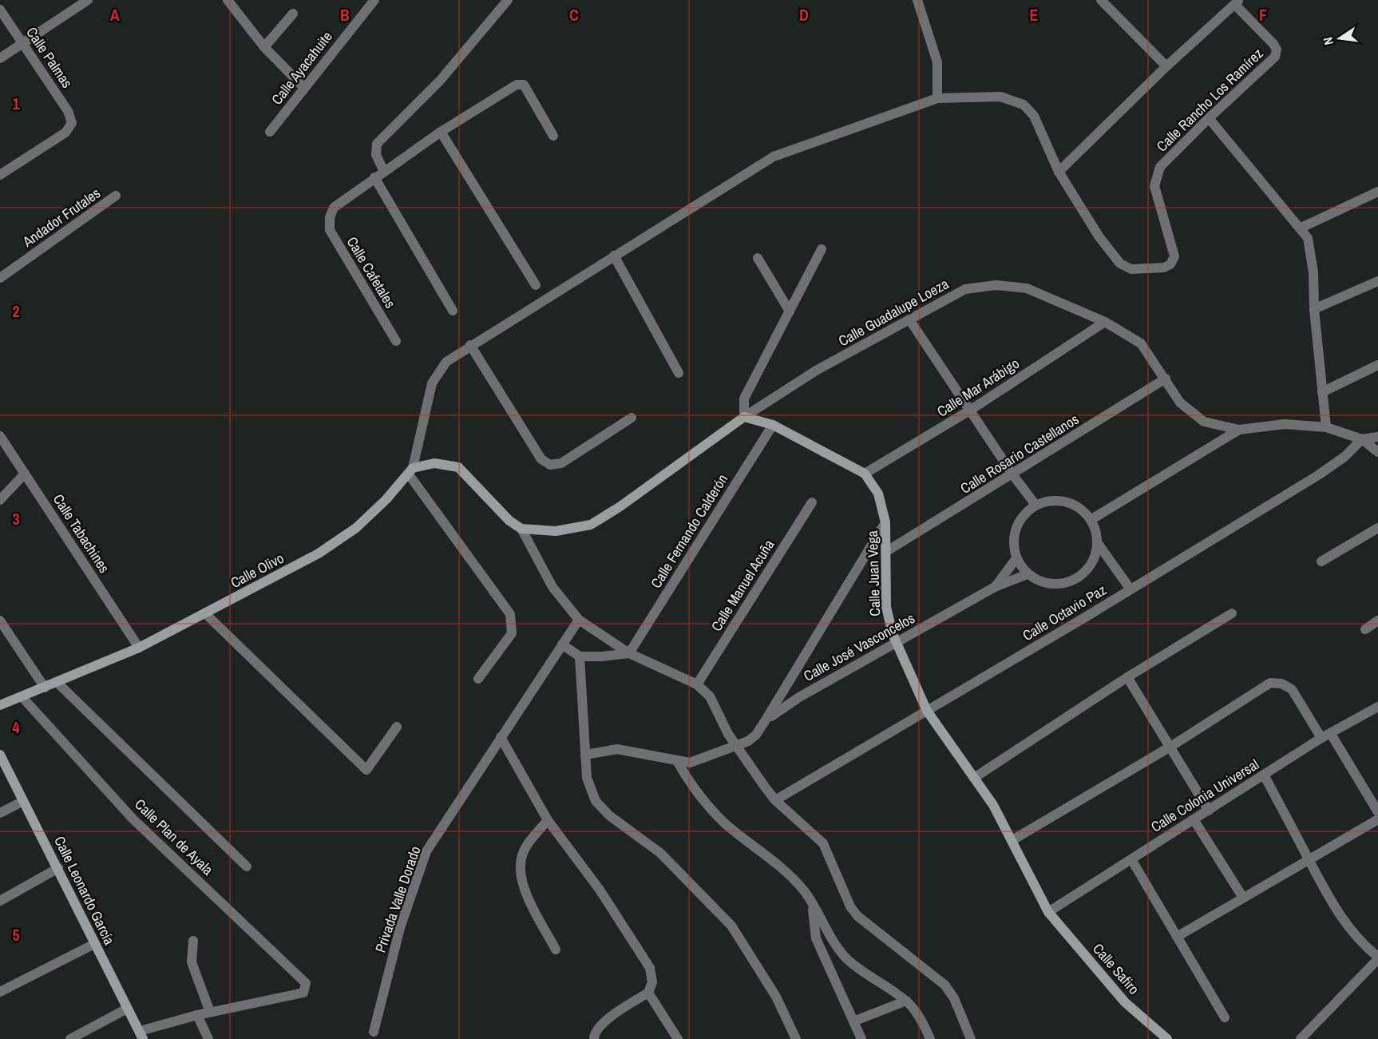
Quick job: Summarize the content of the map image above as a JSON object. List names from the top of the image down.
{
  "streets": {
    "street": [
      "Calle Palmas",
      "Calle Ayacahuite",
      "Calle Rancho Los Ramírez",
      "Andador Frutales",
      "Calle Cafetales",
      "Calle Guadalupe Loeza",
      "Calle Mar Arábigo",
      "Calle Rosario Castellanos",
      "Calle Fernando Calderón",
      "Calle Tabachines",
      "Calle Olivo",
      "Calle Juan Vega",
      "Calle Manuel Acuña",
      "Calle Octavio Paz",
      "Calle José Vasconcelos",
      "Calle Colonia Universal",
      "Calle Plan de Ayala",
      "Calle Leonardo García",
      "Privada Valle Dorado",
      "Calle Safiro"
    ]
  },
  "crossings": [
    ["Calle Guadalupe Loeza", "Calle Mar Arábigo"],
    ["Calle Guadalupe Loeza", "Calle Rosario Castellanos"],
    ["Calle Guadalupe Loeza", "Calle Juan Vega"],
    ["Calle Guadalupe Loeza", "Calle Octavio Paz"],
    ["Calle Mar Arábigo", "Calle Juan Vega"],
    ["Calle Rosario Castellanos", "Calle Juan Vega"],
    ["Calle Fernando Calderón", "Calle Juan Vega"],
    ["Calle Tabachines", "Calle Olivo"],
    ["Calle Olivo", "Calle Plan de Ayala"],
    ["Calle Juan Vega", "Calle Octavio Paz"],
    ["Calle Juan Vega", "Calle José Vasconcelos"],
    ["Calle Juan Vega", "Calle Colonia Universal"],
    ["Calle Juan Vega", "Calle Safiro"],
    ["Calle Colonia Universal", "Calle Safiro"]
  ],
  "north": "left",
  "grid": {
    "columns": [
      "A",
      "B",
      "C",
      "D",
      "E",
      "F"
    ],
    "rows": [
      "1",
      "2",
      "3",
      "4",
      "5"
    ]
  }
}
